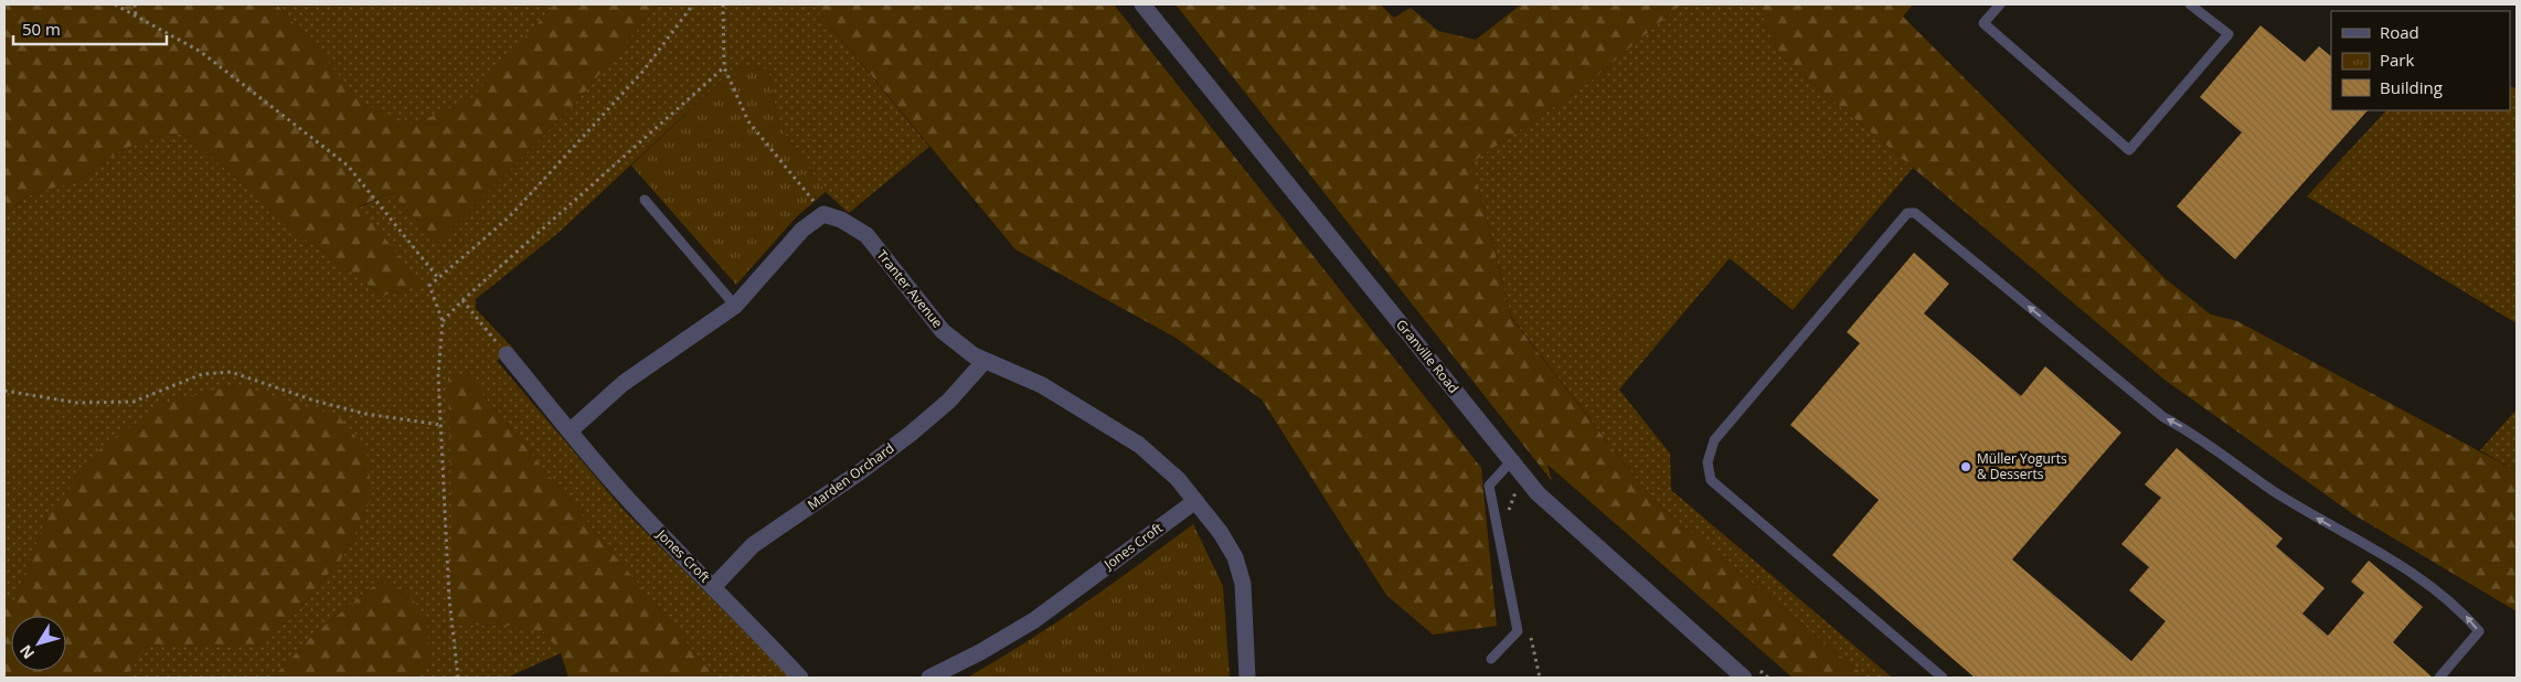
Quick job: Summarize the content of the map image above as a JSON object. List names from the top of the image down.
{
  "streets": {
    "street": [
      "Tranter Avenue",
      "Granville Road",
      "Marden Orchard",
      "Jones Croft"
    ]
  },
  "crossings": [
    ["Tranter Avenue", "Marden Orchard"],
    ["Tranter Avenue", "Jones Croft"],
    ["Marden Orchard", "Jones Croft"]
  ],
  "places": ["Müller Yogurts & Desserts"],
  "legend": ["Road", "Park", "Building"],
  "scale_bar": "50 m",
  "north": "bottom left"
}
